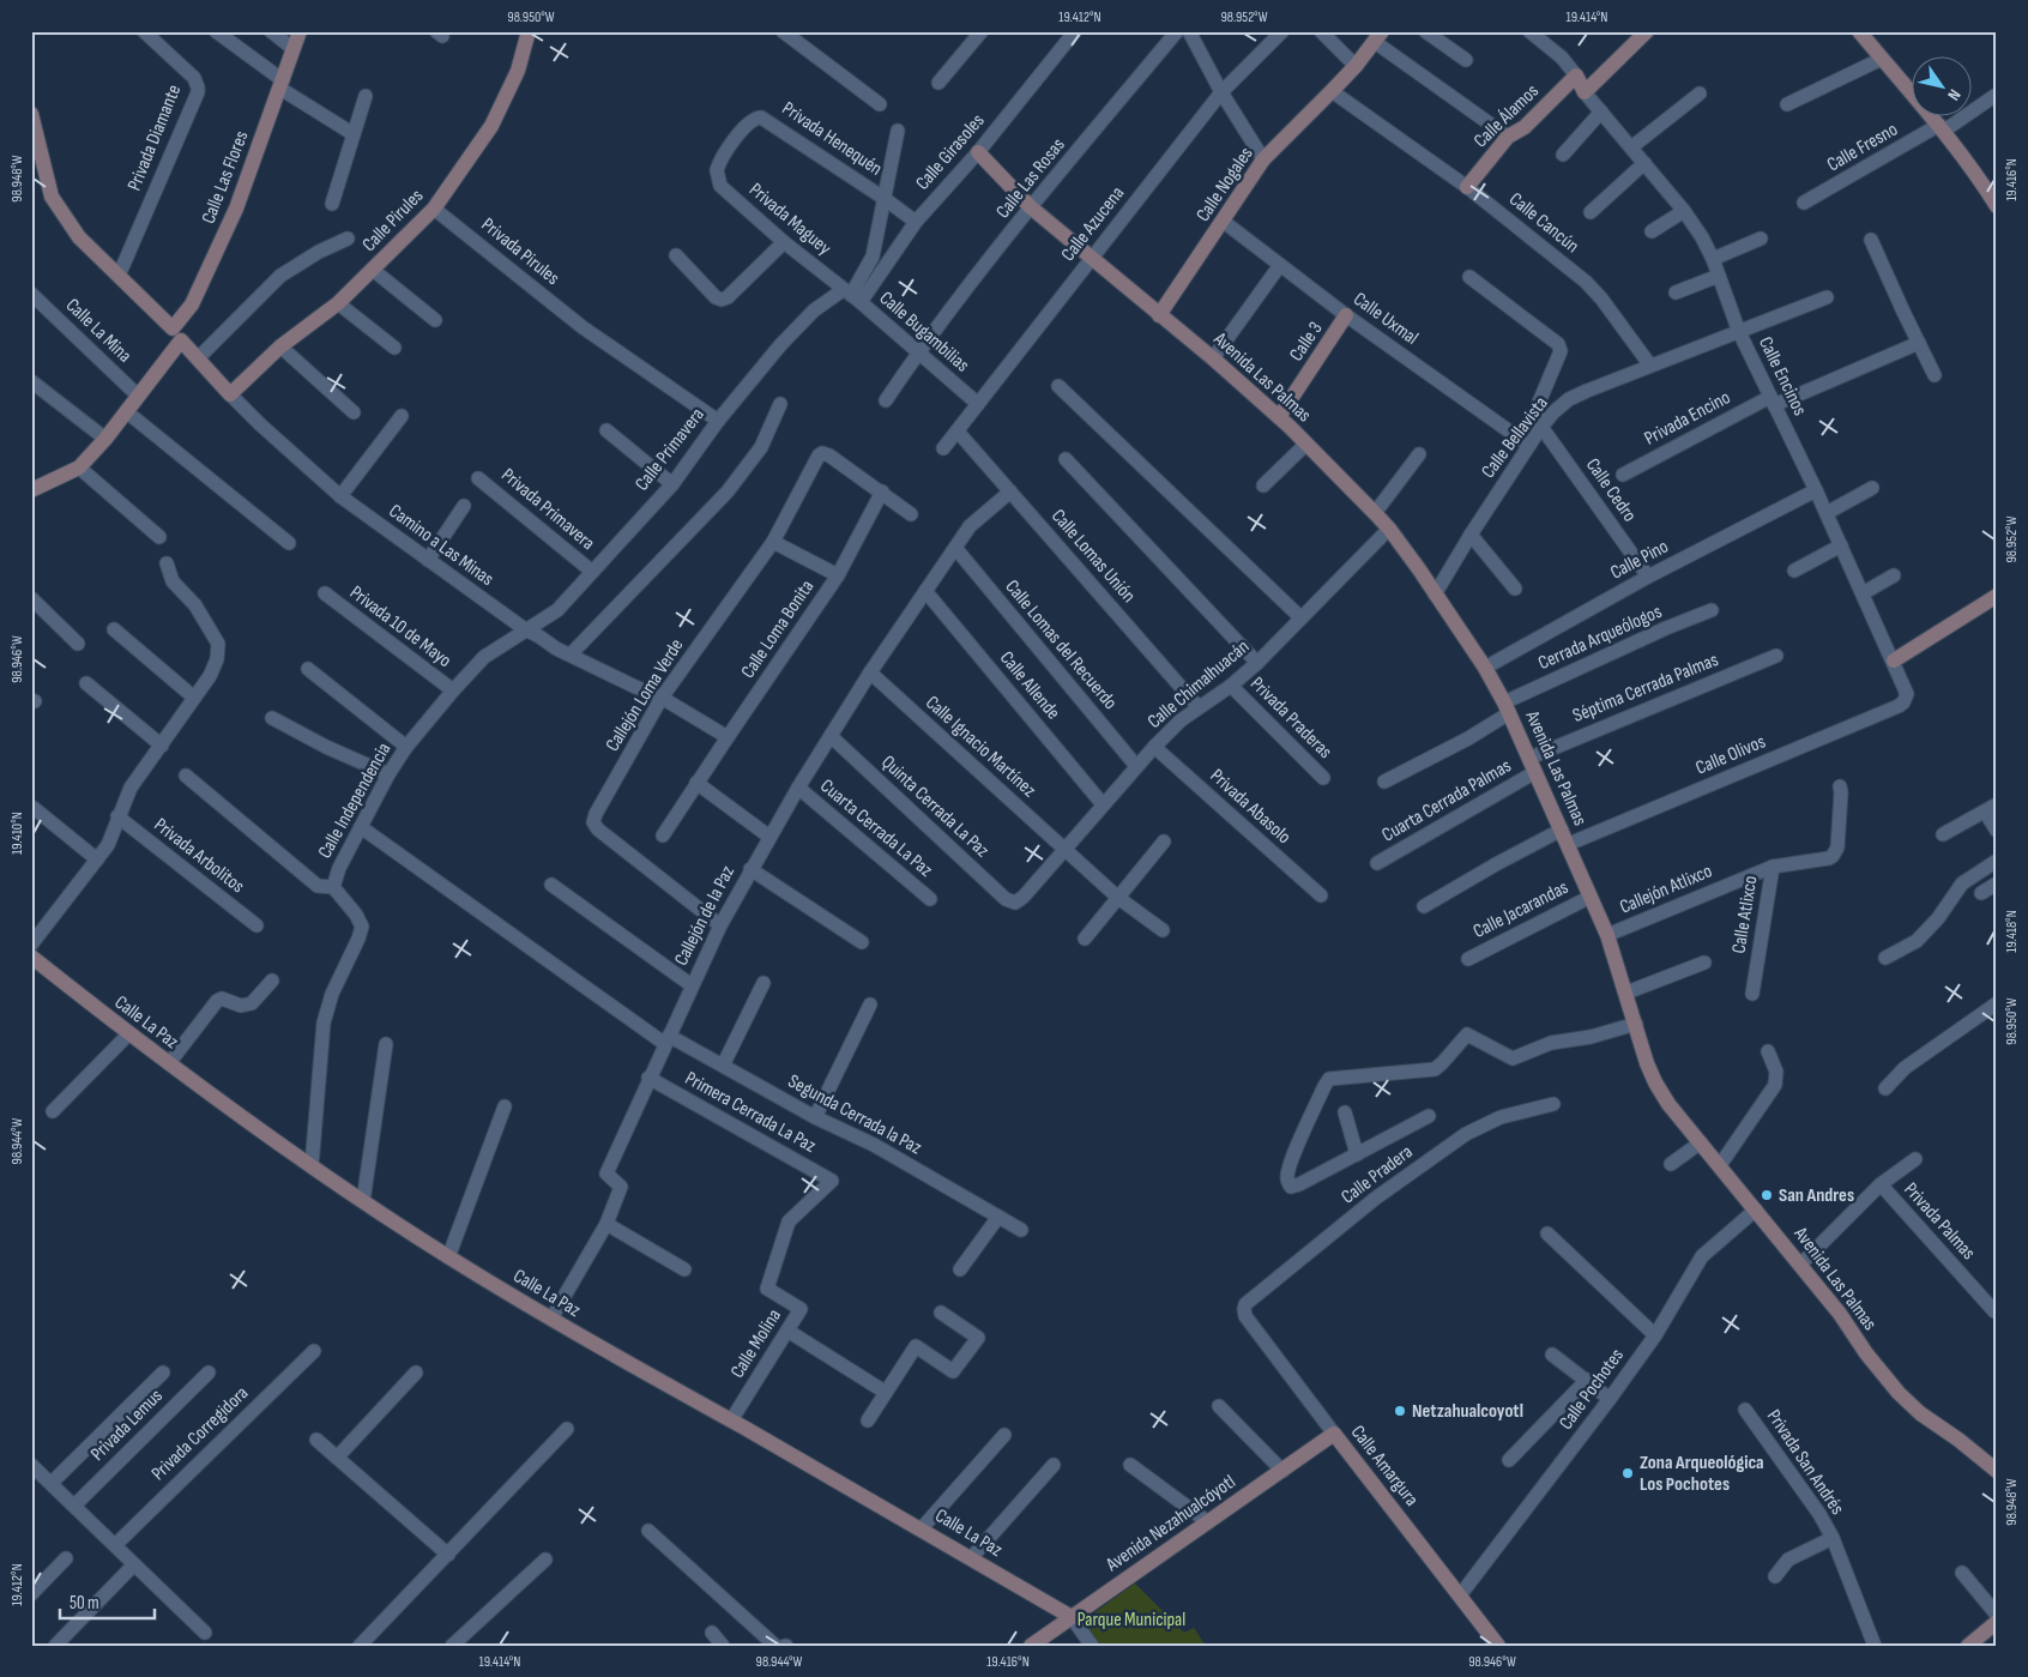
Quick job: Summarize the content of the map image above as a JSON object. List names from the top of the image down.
{
  "streets": {
    "main road": [
      "Calle Álamos",
      "Calle Las Flores",
      "Calle Nogales",
      "Calle Pirules",
      "Calle 3",
      "Avenida Las Palmas",
      "Camino a Las Minas",
      "Calle La Paz",
      "Calle Amargura",
      "Avenida Nezahualcóyotl"
    ],
    "street": [
      "Privada Diamante",
      "Privada Henequén",
      "Calle Fresno",
      "Calle Girasoles",
      "Calle Las Rosas",
      "Privada Maguey",
      "Calle Cancún",
      "Calle Azucena",
      "Privada Pirules",
      "Calle Uxmal",
      "Calle La Mina",
      "Calle Bugambilias",
      "Calle Encinos",
      "Privada Encino",
      "Calle Bellavista",
      "Calle Primavera",
      "Calle Cedro",
      "Privada Primavera",
      "Calle Lomas Unión",
      "Calle Pino",
      "Privada 10 de Mayo",
      "Calle Loma Bonita",
      "Cerrada Arqueólogos",
      "Calle Lomas del Recuerdo",
      "Calle Chimalhuacán",
      "Calle Allende",
      "Séptima Cerrada Palmas",
      "Callejón Loma Verde",
      "Privada Praderas",
      "Calle Ignacio Martínez",
      "Calle Olivos",
      "Calle Independencia",
      "Cuarta Cerrada Palmas",
      "Quinta Cerrada La Paz",
      "Privada Abasolo",
      "Cuarta Cerrada La Paz",
      "Privada Arbolitos",
      "Callejón Atlixco",
      "Calle Jacarandas",
      "Calle Atlixco",
      "Callejón de la Paz",
      "Primera Cerrada La Paz",
      "Segunda Cerrada la Paz",
      "Calle Pradera",
      "Privada Palmas",
      "Calle Molina",
      "Calle Pochotes",
      "Privada Lemus",
      "Privada Corregidora",
      "Privada San Andrés"
    ]
  },
  "crossings": [
    ["Calle Álamos", "Calle Cancún"],
    ["Privada Diamante", "Camino a Las Minas"],
    ["Privada Henequén", "Calle Girasoles"],
    ["Privada Henequén", "Privada Maguey"],
    ["Calle Girasoles", "Privada Maguey"],
    ["Calle Girasoles", "Calle Bugambilias"],
    ["Calle Girasoles", "Avenida Las Palmas"],
    ["Calle Girasoles", "Calle Primavera"],
    ["Calle Las Flores", "Calle La Mina"],
    ["Calle Las Flores", "Camino a Las Minas"],
    ["Calle Las Rosas", "Calle Bugambilias"],
    ["Calle Las Rosas", "Avenida Las Palmas"],
    ["Calle Nogales", "Calle Cancún"],
    ["Calle Nogales", "Calle Uxmal"],
    ["Calle Nogales", "Avenida Las Palmas"],
    ["Privada Maguey", "Calle Bugambilias"],
    ["Privada Maguey", "Calle Primavera"],
    ["Calle Pirules", "Privada Pirules"],
    ["Calle Pirules", "Camino a Las Minas"],
    ["Calle Cancún", "Calle Bellavista"],
    ["Calle Azucena", "Calle Bugambilias"],
    ["Calle Azucena", "Avenida Las Palmas"],
    ["Calle Azucena", "Calle Lomas Unión"],
    ["Privada Pirules", "Calle Primavera"],
    ["Calle Uxmal", "Calle 3"],
    ["Calle Uxmal", "Calle Bellavista"],
    ["Calle Bugambilias", "Calle Primavera"],
    ["Calle 3", "Avenida Las Palmas"],
    ["Calle Encinos", "Privada Encino"],
    ["Calle Encinos", "Calle Bellavista"],
    ["Calle Encinos", "Calle Pino"],
    ["Calle Encinos", "Calle Olivos"],
    ["Avenida Las Palmas", "Calle Bellavista"],
    ["Avenida Las Palmas", "Calle Pino"],
    ["Avenida Las Palmas", "Cerrada Arqueólogos"],
    ["Avenida Las Palmas", "Calle Chimalhuacán"],
    ["Avenida Las Palmas", "Séptima Cerrada Palmas"],
    ["Avenida Las Palmas", "Calle Olivos"],
    ["Avenida Las Palmas", "Cuarta Cerrada Palmas"],
    ["Avenida Las Palmas", "Callejón Atlixco"],
    ["Avenida Las Palmas", "Calle Jacarandas"],
    ["Avenida Las Palmas", "Privada Palmas"],
    ["Avenida Las Palmas", "Calle Pochotes"],
    ["Calle Bellavista", "Calle Cedro"],
    ["Calle Primavera", "Privada Primavera"],
    ["Calle Primavera", "Camino a Las Minas"],
    ["Calle Primavera", "Calle Independencia"],
    ["Calle Cedro", "Calle Pino"],
    ["Camino a Las Minas", "Calle Loma Bonita"],
    ["Camino a Las Minas", "Callejón Loma Verde"],
    ["Camino a Las Minas", "Calle Independencia"],
    ["Calle Lomas Unión", "Calle Chimalhuacán"],
    ["Calle Lomas Unión", "Callejón de la Paz"],
    ["Privada 10 de Mayo", "Calle Independencia"],
    ["Calle Loma Bonita", "Callejón Loma Verde"],
    ["Calle Lomas del Recuerdo", "Calle Chimalhuacán"],
    ["Calle Lomas del Recuerdo", "Callejón de la Paz"],
    ["Calle Chimalhuacán", "Calle Allende"],
    ["Calle Chimalhuacán", "Privada Praderas"],
    ["Calle Chimalhuacán", "Calle Ignacio Martínez"],
    ["Calle Chimalhuacán", "Quinta Cerrada La Paz"],
    ["Calle Chimalhuacán", "Privada Abasolo"],
    ["Calle Allende", "Callejón de la Paz"],
    ["Séptima Cerrada Palmas", "Cuarta Cerrada Palmas"],
    ["Callejón Loma Verde", "Callejón de la Paz"],
    ["Calle Ignacio Martínez", "Callejón de la Paz"],
    ["Calle Independencia", "Calle La Paz"],
    ["Calle Independencia", "Segunda Cerrada la Paz"],
    ["Quinta Cerrada La Paz", "Callejón de la Paz"],
    ["Cuarta Cerrada La Paz", "Callejón de la Paz"],
    ["Callejón Atlixco", "Calle Atlixco"],
    ["Callejón de la Paz", "Calle La Paz"],
    ["Callejón de la Paz", "Primera Cerrada La Paz"],
    ["Callejón de la Paz", "Segunda Cerrada la Paz"],
    ["Calle La Paz", "Calle Molina"],
    ["Calle La Paz", "Avenida Nezahualcóyotl"],
    ["Primera Cerrada La Paz", "Calle Molina"],
    ["Calle Pradera", "Calle Amargura"],
    ["Calle Pochotes", "Calle Amargura"],
    ["Calle Amargura", "Avenida Nezahualcóyotl"]
  ],
  "parks": ["Parque Municipal"],
  "places": ["San Andres", "Netzahualcoyotl", "Zona Arqueológica Los Pochotes"],
  "scale_bar": "50 m",
  "north": "bottom right",
  "coordinates": [
    "98.950°W",
    "19.412°N",
    "98.952°W",
    "19.414°N",
    "98.948°W",
    "19.416°N",
    "98.946°W",
    "19.410°N",
    "19.418°N",
    "98.944°W"
  ]
}
